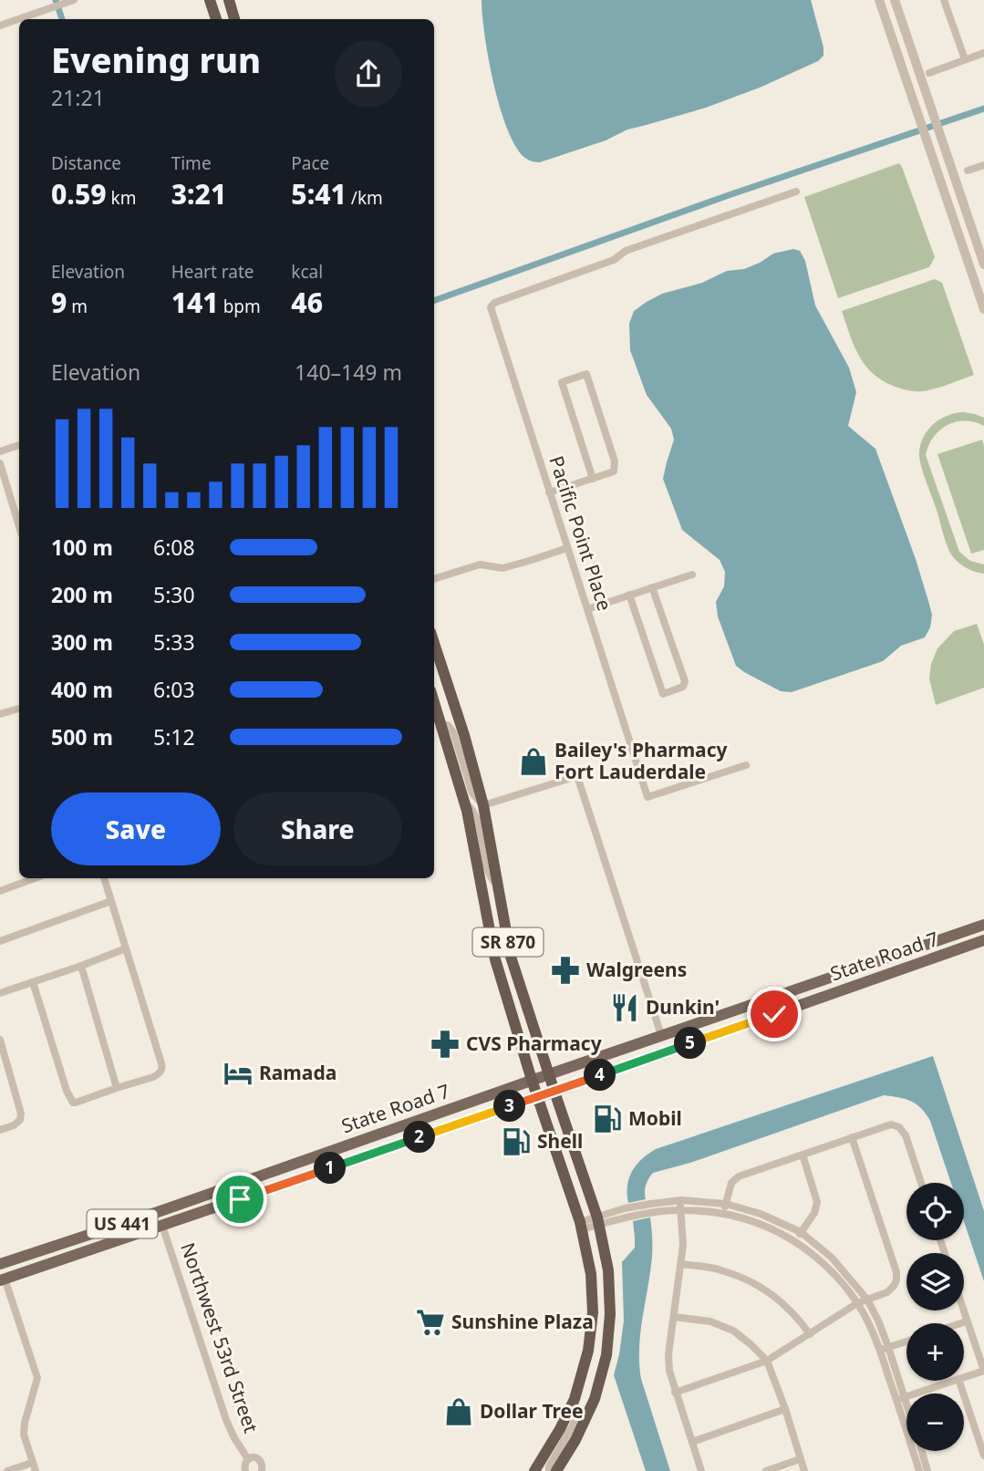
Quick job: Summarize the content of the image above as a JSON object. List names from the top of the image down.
{
  "streets": {
    "highway": ["SR 870"],
    "main road": ["State Road 7", "US 441"],
    "street": ["Pacific Point Place", "Northwest 53rd Street"]
  },
  "crossings": [
    ["SR 870", "State Road 7"],
    ["State Road 7", "Northwest 53rd Street"]
  ],
  "places": {
    "shop": ["Bailey's Pharmacy Fort Lauderdale", "Dollar Tree"],
    "pharmacy": ["Walgreens", "CVS Pharmacy"],
    "restaurant": ["Dunkin'"],
    "hotel": ["Ramada"],
    "fuel station": ["Mobil", "Shell"],
    "supermarket": ["Sunshine Plaza"]
  },
  "page": {
    "heading": ["Evening run", "21:21"],
    "stats": [
      ["Distance", "0.59 km"],
      ["Time", "3:21"],
      ["Pace", "5:41 /km"],
      ["Elevation", "9 m"],
      ["Heart rate", "141 bpm"],
      ["kcal", "46"]
    ],
    "chart": ["Elevation", "140–149 m"],
    "list": [
      {
        "name": "100 m",
        "note": "6:08"
      },
      {
        "name": "200 m",
        "note": "5:30"
      },
      {
        "name": "300 m",
        "note": "5:33"
      },
      {
        "name": "400 m",
        "note": "6:03"
      },
      {
        "name": "500 m",
        "note": "5:12"
      }
    ],
    "buttons": ["Save", "Share"],
    "pins": [
      "5",
      "4",
      "3",
      "2",
      "1"
    ],
    "map_buttons": ["+", "−"]
  }
}
